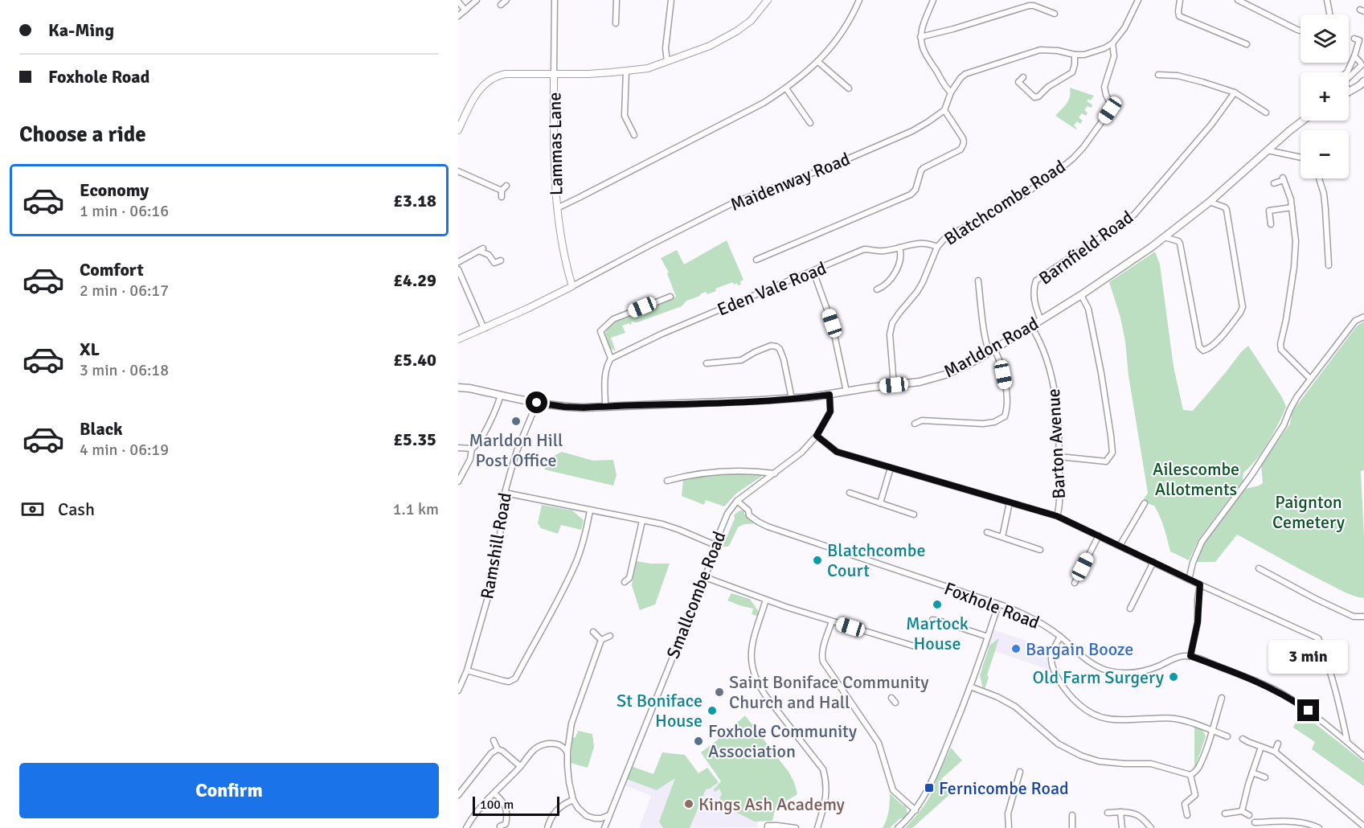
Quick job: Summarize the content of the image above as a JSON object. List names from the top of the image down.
{
  "streets": {
    "main road": ["Marldon Road"],
    "street": [
      "Lammas Lane",
      "Maidenway Road",
      "Blatchcombe Road",
      "Barnfield Road",
      "Eden Vale Road",
      "Barton Avenue",
      "Ramshill Road",
      "Smallcombe Road",
      "Foxhole Road"
    ]
  },
  "crossings": [
    ["Lammas Lane", "Maidenway Road"],
    ["Blatchcombe Road", "Eden Vale Road"],
    ["Blatchcombe Road", "Marldon Road"],
    ["Barnfield Road", "Marldon Road"],
    ["Marldon Road", "Barton Avenue"],
    ["Marldon Road", "Ramshill Road"],
    ["Marldon Road", "Smallcombe Road"],
    ["Smallcombe Road", "Foxhole Road"]
  ],
  "parks": ["Ailescombe Allotments", "Paignton Cemetery"],
  "places": {
    "other": [
      "Marldon Hill Post Office",
      "Blatchcombe Court",
      "Martock House",
      "Bargain Booze",
      "Old Farm Surgery",
      "Saint Boniface Community Church and Hall",
      "St Boniface House",
      "Foxhole Community Association",
      "Kings Ash Academy"
    ],
    "transit": ["Fernicombe Road"]
  },
  "scale_bar": "100 m",
  "page": {
    "banner": ["Ka-Ming", "Foxhole Road"],
    "map_buttons": ["+", "−"],
    "heading": "Choose a ride",
    "list": [
      {
        "name": "Economy",
        "note": "1 min · 06:16",
        "value": "£3.18"
      },
      {
        "name": "Comfort",
        "note": "2 min · 06:17",
        "value": "£4.29"
      },
      {
        "name": "XL",
        "note": "3 min · 06:18",
        "value": "£5.40"
      },
      {
        "name": "Black",
        "note": "4 min · 06:19",
        "value": "£5.35"
      }
    ],
    "pay": ["Cash", "1.1 km"],
    "bubble": "3 min",
    "buttons": "Confirm",
    "scale": "100 m"
  }
}
